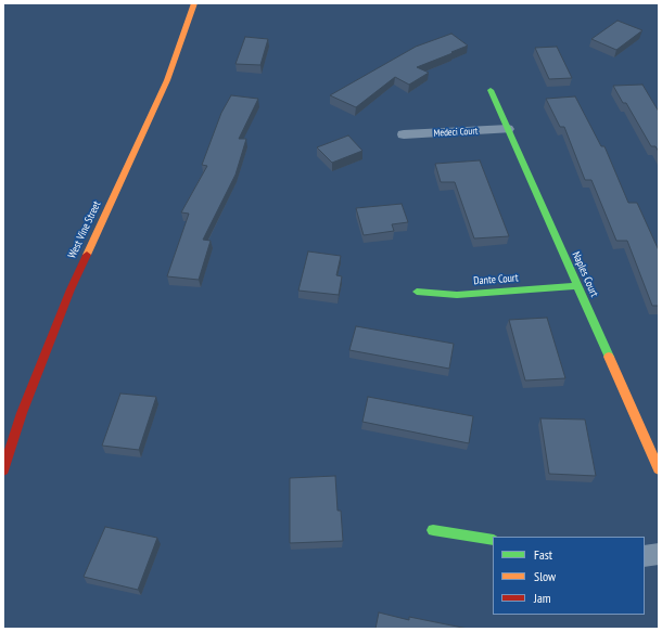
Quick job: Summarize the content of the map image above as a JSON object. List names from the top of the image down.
{
  "streets": {
    "main road": ["West Vine Street", "Naples Court", "Dante Court"],
    "street": ["Medeci Court"]
  },
  "crossings": [
    ["Medeci Court", "Naples Court"],
    ["Naples Court", "Dante Court"]
  ],
  "legend": ["Fast", "Slow", "Jam"]
}
